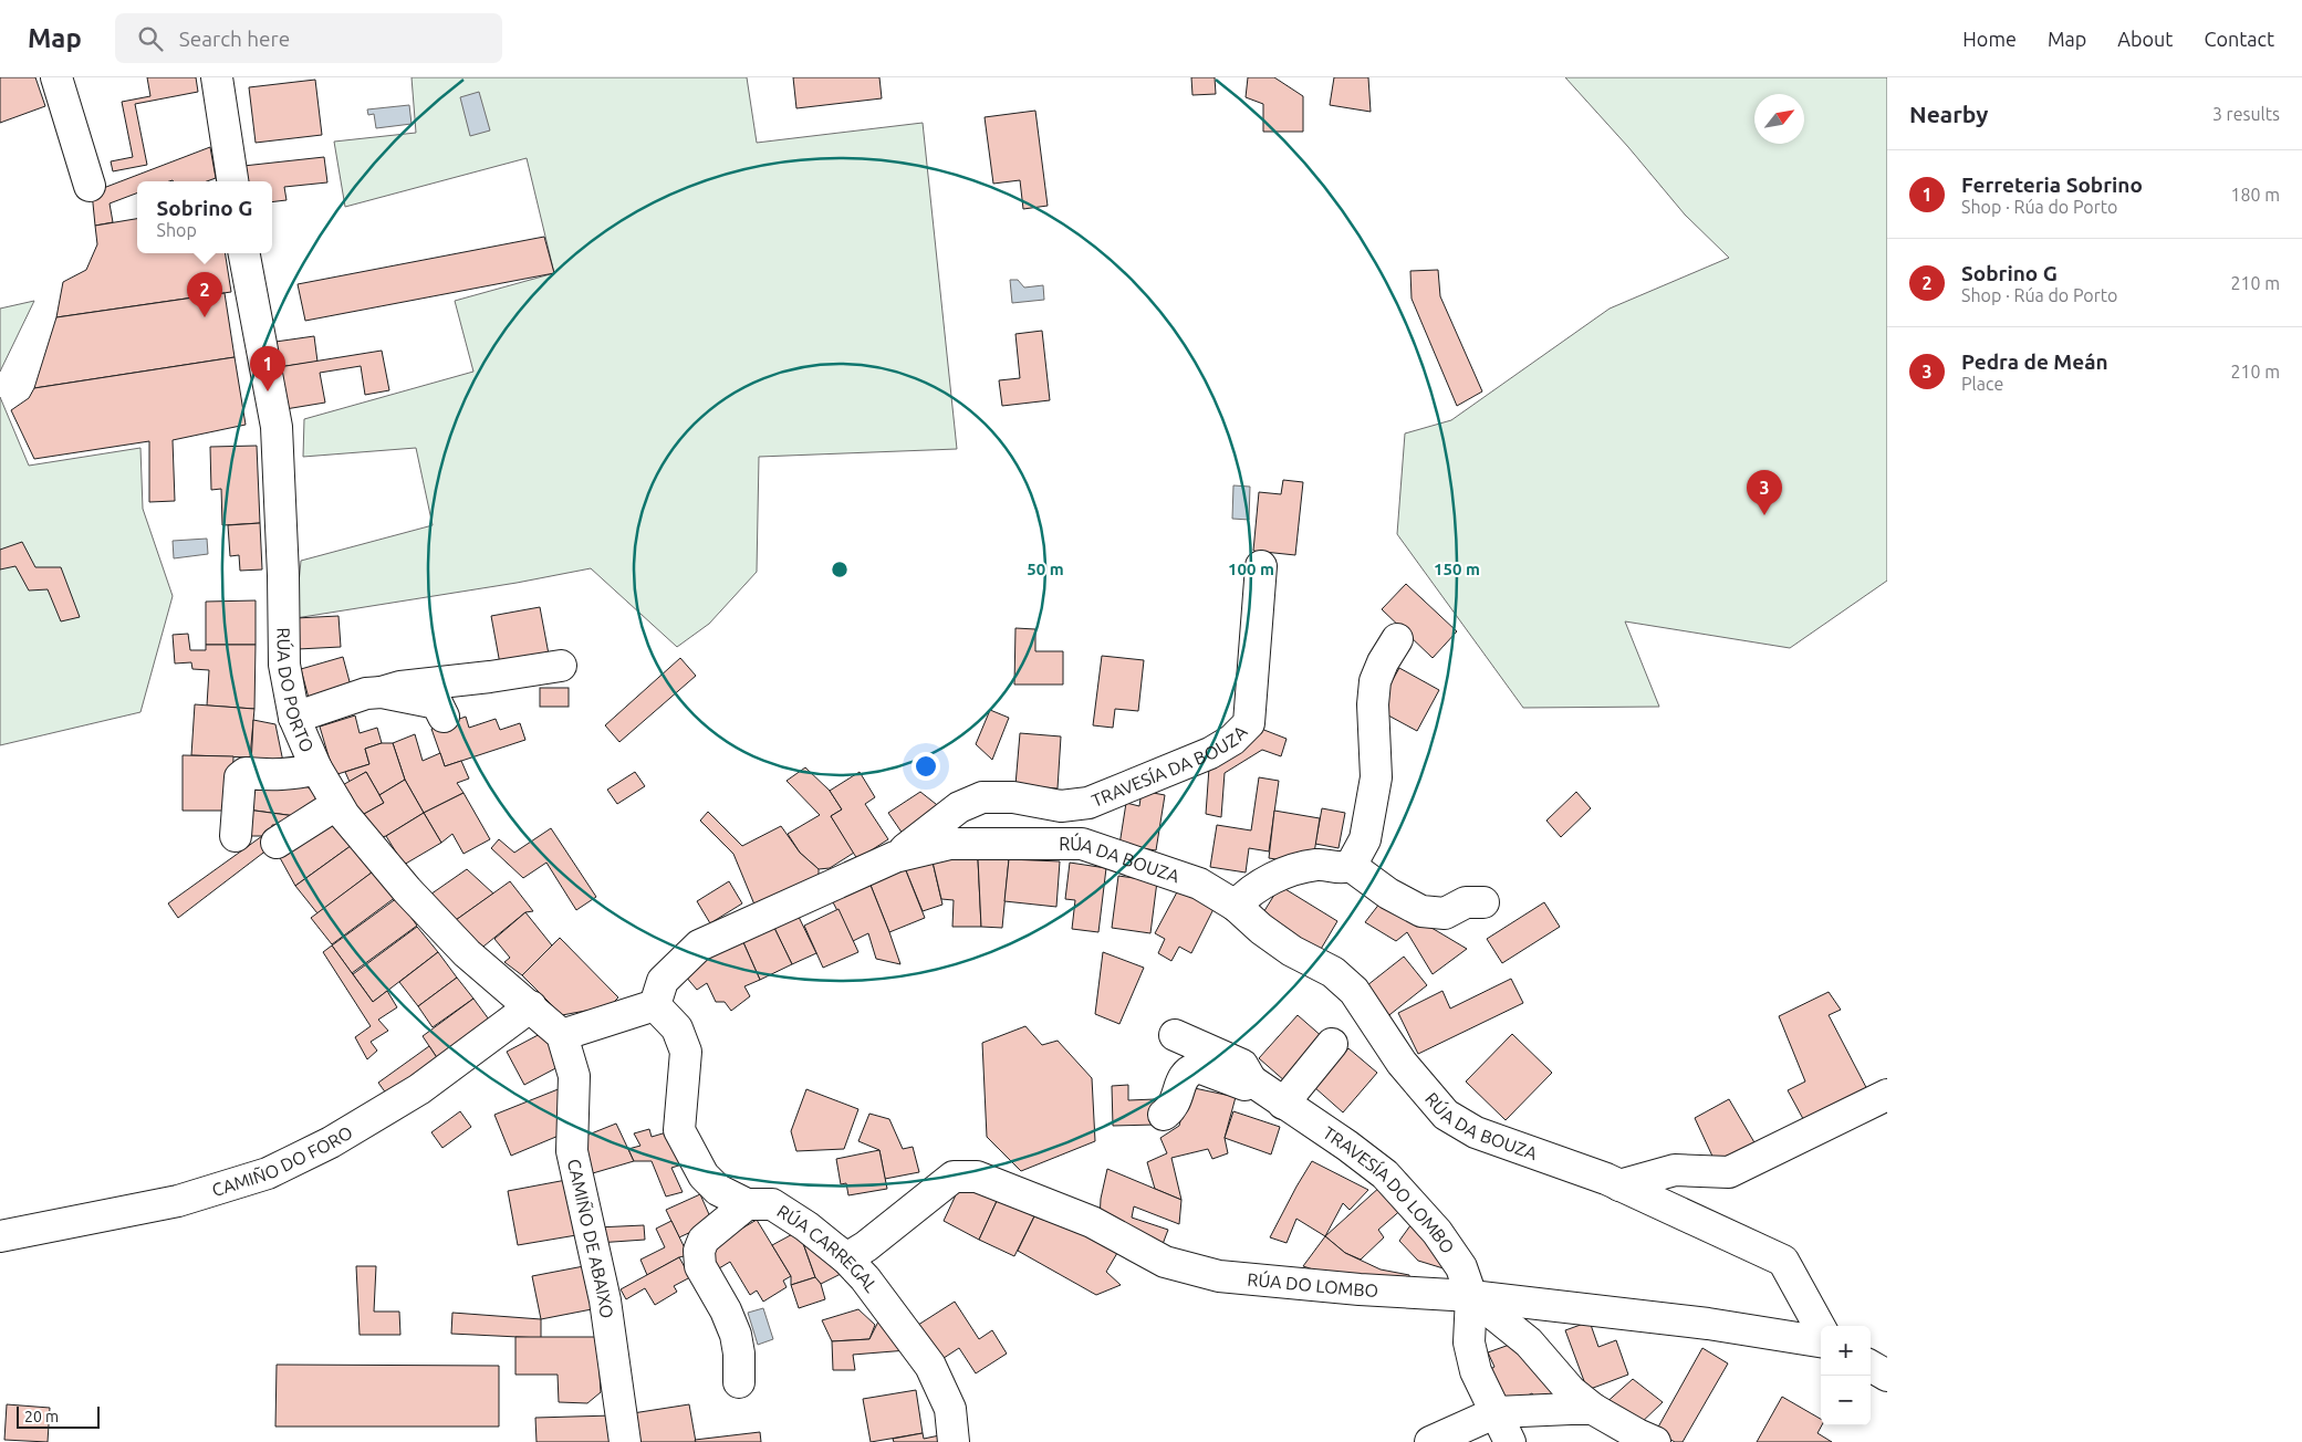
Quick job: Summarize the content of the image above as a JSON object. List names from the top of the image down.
{
  "streets": {
    "street": [
      "RÚA DO PORTO",
      "TRAVESÍA DA BOUZA",
      "RÚA DA BOUZA",
      "CAMIÑO DO FORO",
      "TRAVESÍA DO LOMBO",
      "CAMIÑO DE ABAIXO",
      "RÚA CARREGAL",
      "RÚA DO LOMBO"
    ]
  },
  "crossings": [
    ["RÚA DO PORTO", "CAMIÑO DO FORO"],
    ["RÚA DO PORTO", "CAMIÑO DE ABAIXO"],
    ["TRAVESÍA DA BOUZA", "RÚA DA BOUZA"],
    ["RÚA DA BOUZA", "RÚA CARREGAL"],
    ["TRAVESÍA DO LOMBO", "RÚA DO LOMBO"],
    ["RÚA CARREGAL", "RÚA DO LOMBO"]
  ],
  "scale_bar": "20 m",
  "north": "top right",
  "page": {
    "header": "Map",
    "search": "Search here",
    "nav": [
      "Home",
      "Map",
      "About",
      "Contact"
    ],
    "heading": ["Nearby", "3 results"],
    "list": [
      {
        "mark": "1",
        "name": "Ferreteria Sobrino",
        "note": "Shop · Rúa do Porto",
        "value": "180 m"
      },
      {
        "mark": "2",
        "name": "Sobrino G",
        "note": "Shop · Rúa do Porto",
        "value": "210 m"
      },
      {
        "mark": "3",
        "name": "Pedra de Meán",
        "note": "Place",
        "value": "210 m"
      }
    ],
    "popup": ["Sobrino G", "Shop"],
    "pins": ["2", "1", "3"],
    "map_buttons": ["+", "−"],
    "scale": "20 m"
  },
  "rings": ["50 m", "100 m", "150 m"]
}
